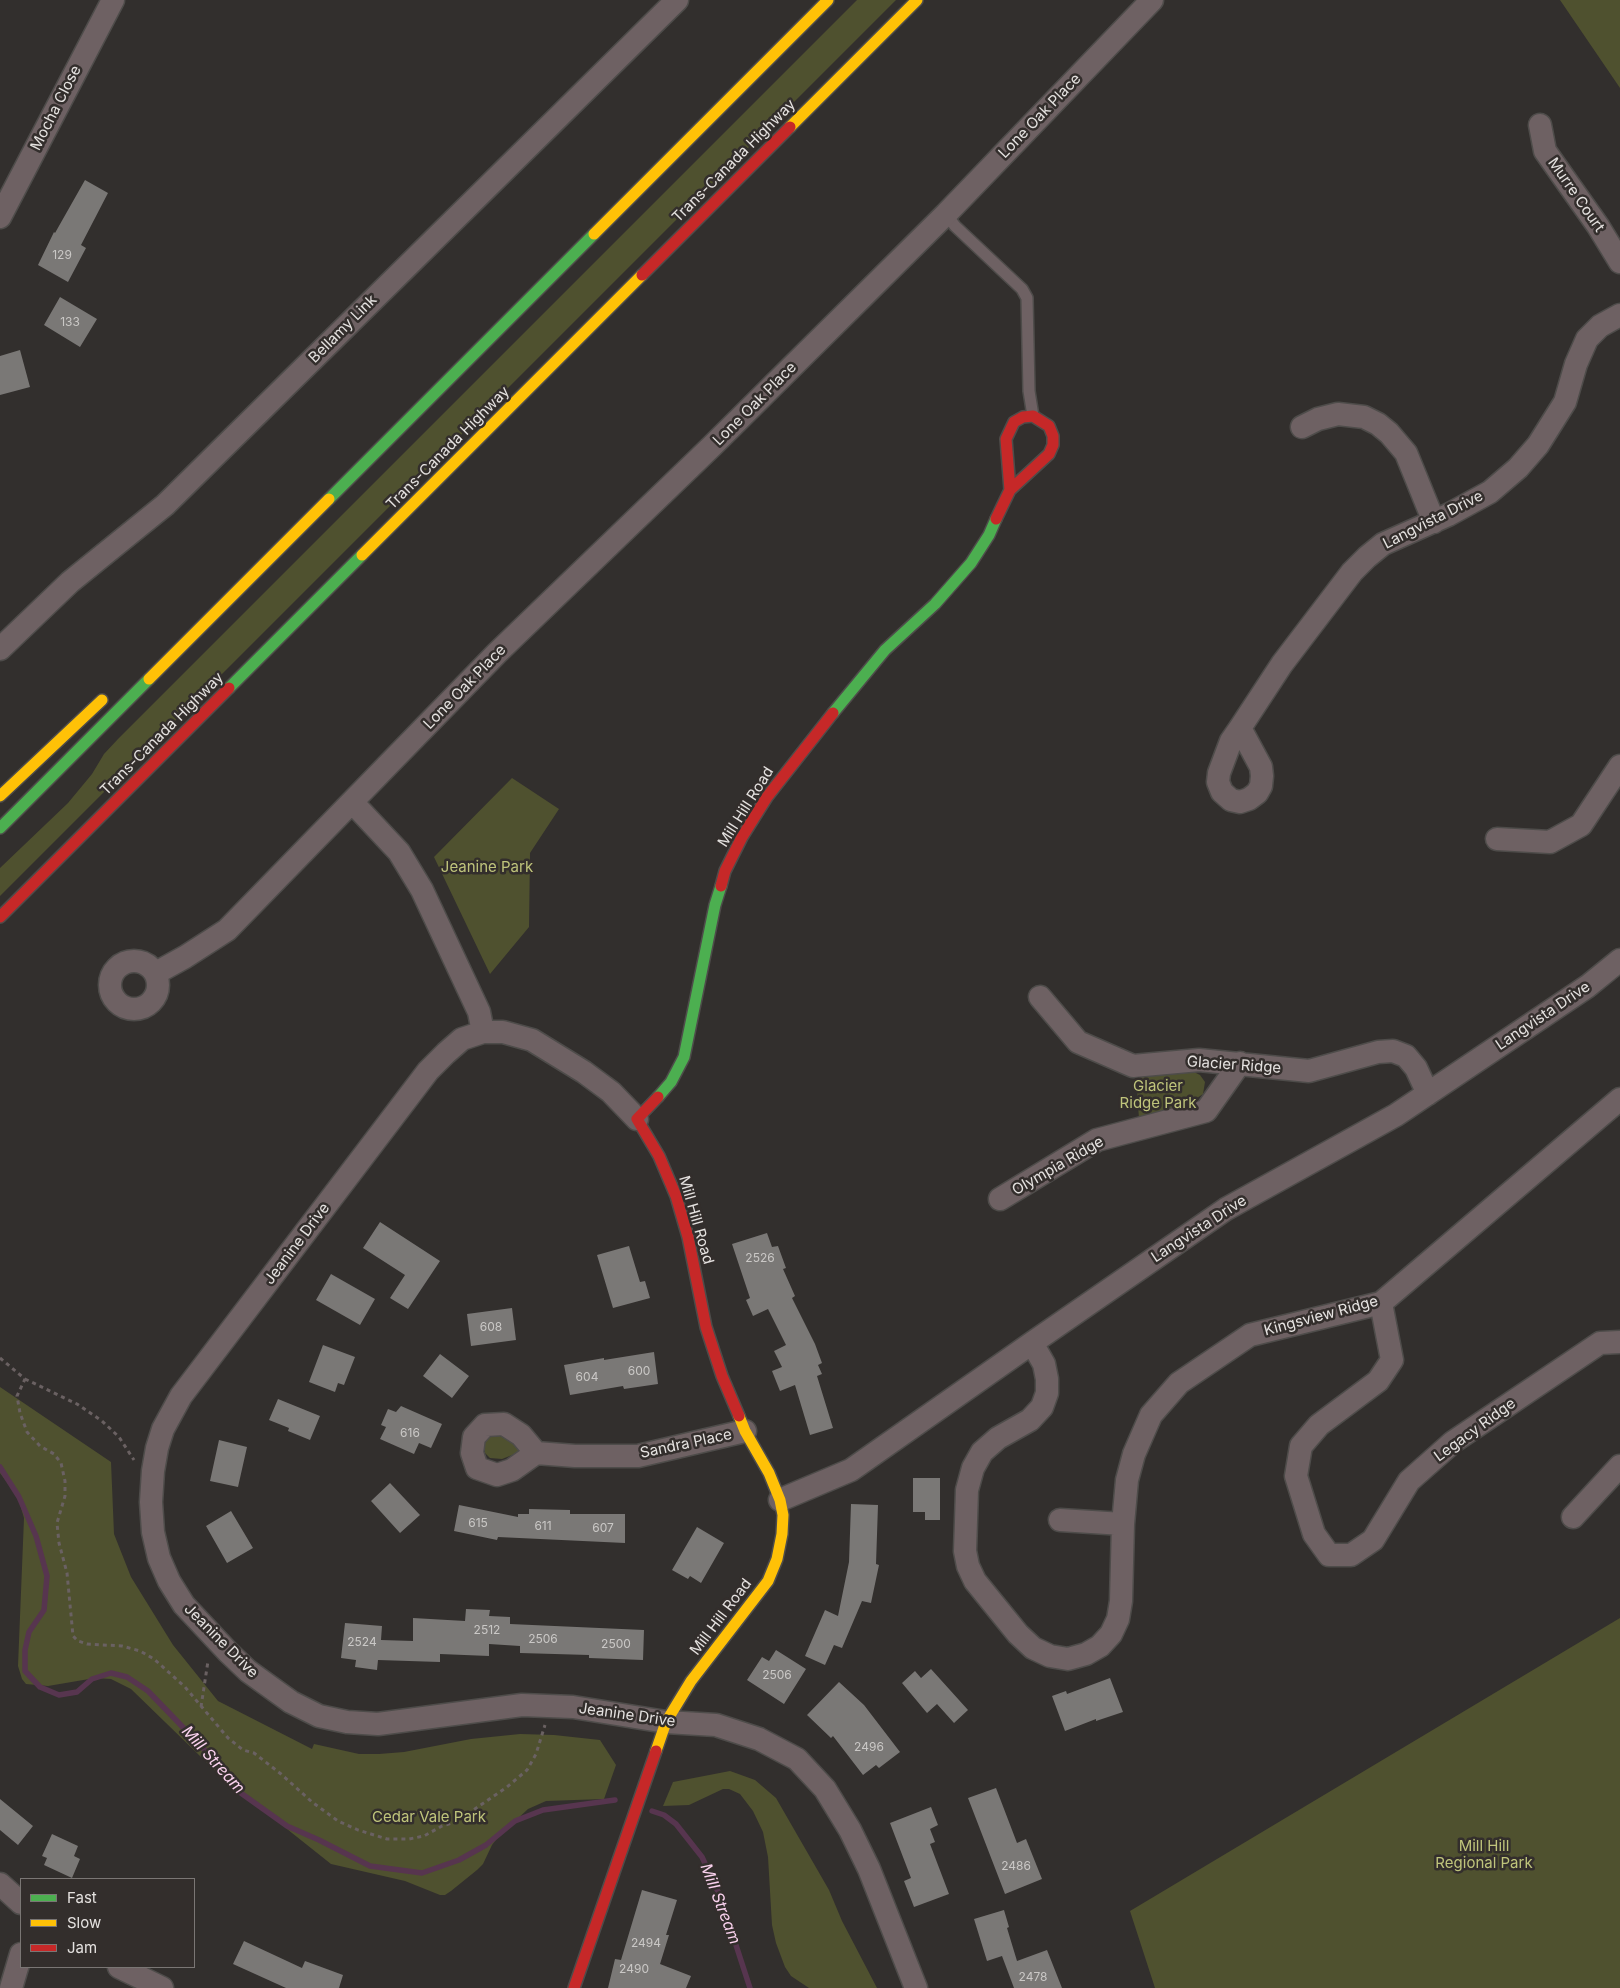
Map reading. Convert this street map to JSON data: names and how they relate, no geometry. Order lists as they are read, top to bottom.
{
  "streets": {
    "main road": ["Trans-Canada Highway", "Mill Hill Road"],
    "street": [
      "Mocha Close",
      "Lone Oak Place",
      "Murre Court",
      "Bellamy Link",
      "Langvista Drive",
      "Glacier Ridge",
      "Olympia Ridge",
      "Jeanine Drive",
      "Kingsview Ridge",
      "Legacy Ridge",
      "Sandra Place"
    ]
  },
  "crossings": [
    ["Langvista Drive", "Mill Hill Road"],
    ["Langvista Drive", "Glacier Ridge"],
    ["Langvista Drive", "Kingsview Ridge"],
    ["Mill Hill Road", "Jeanine Drive"],
    ["Mill Hill Road", "Sandra Place"],
    ["Glacier Ridge", "Olympia Ridge"],
    ["Kingsview Ridge", "Legacy Ridge"]
  ],
  "water": ["Mill Stream"],
  "parks": [
    "Jeanine Park",
    "Glacier Ridge Park",
    "Cedar Vale Park",
    "Mill Hill Regional Park"
  ],
  "house_numbers": [
    "129",
    "133",
    "2526",
    "608",
    "600",
    "604",
    "616",
    "615",
    "611",
    "607",
    "2512",
    "2506",
    "2524",
    "2500",
    "2506",
    "2496",
    "2486",
    "2494",
    "2490",
    "2478"
  ],
  "legend": ["Fast", "Slow", "Jam"]
}
